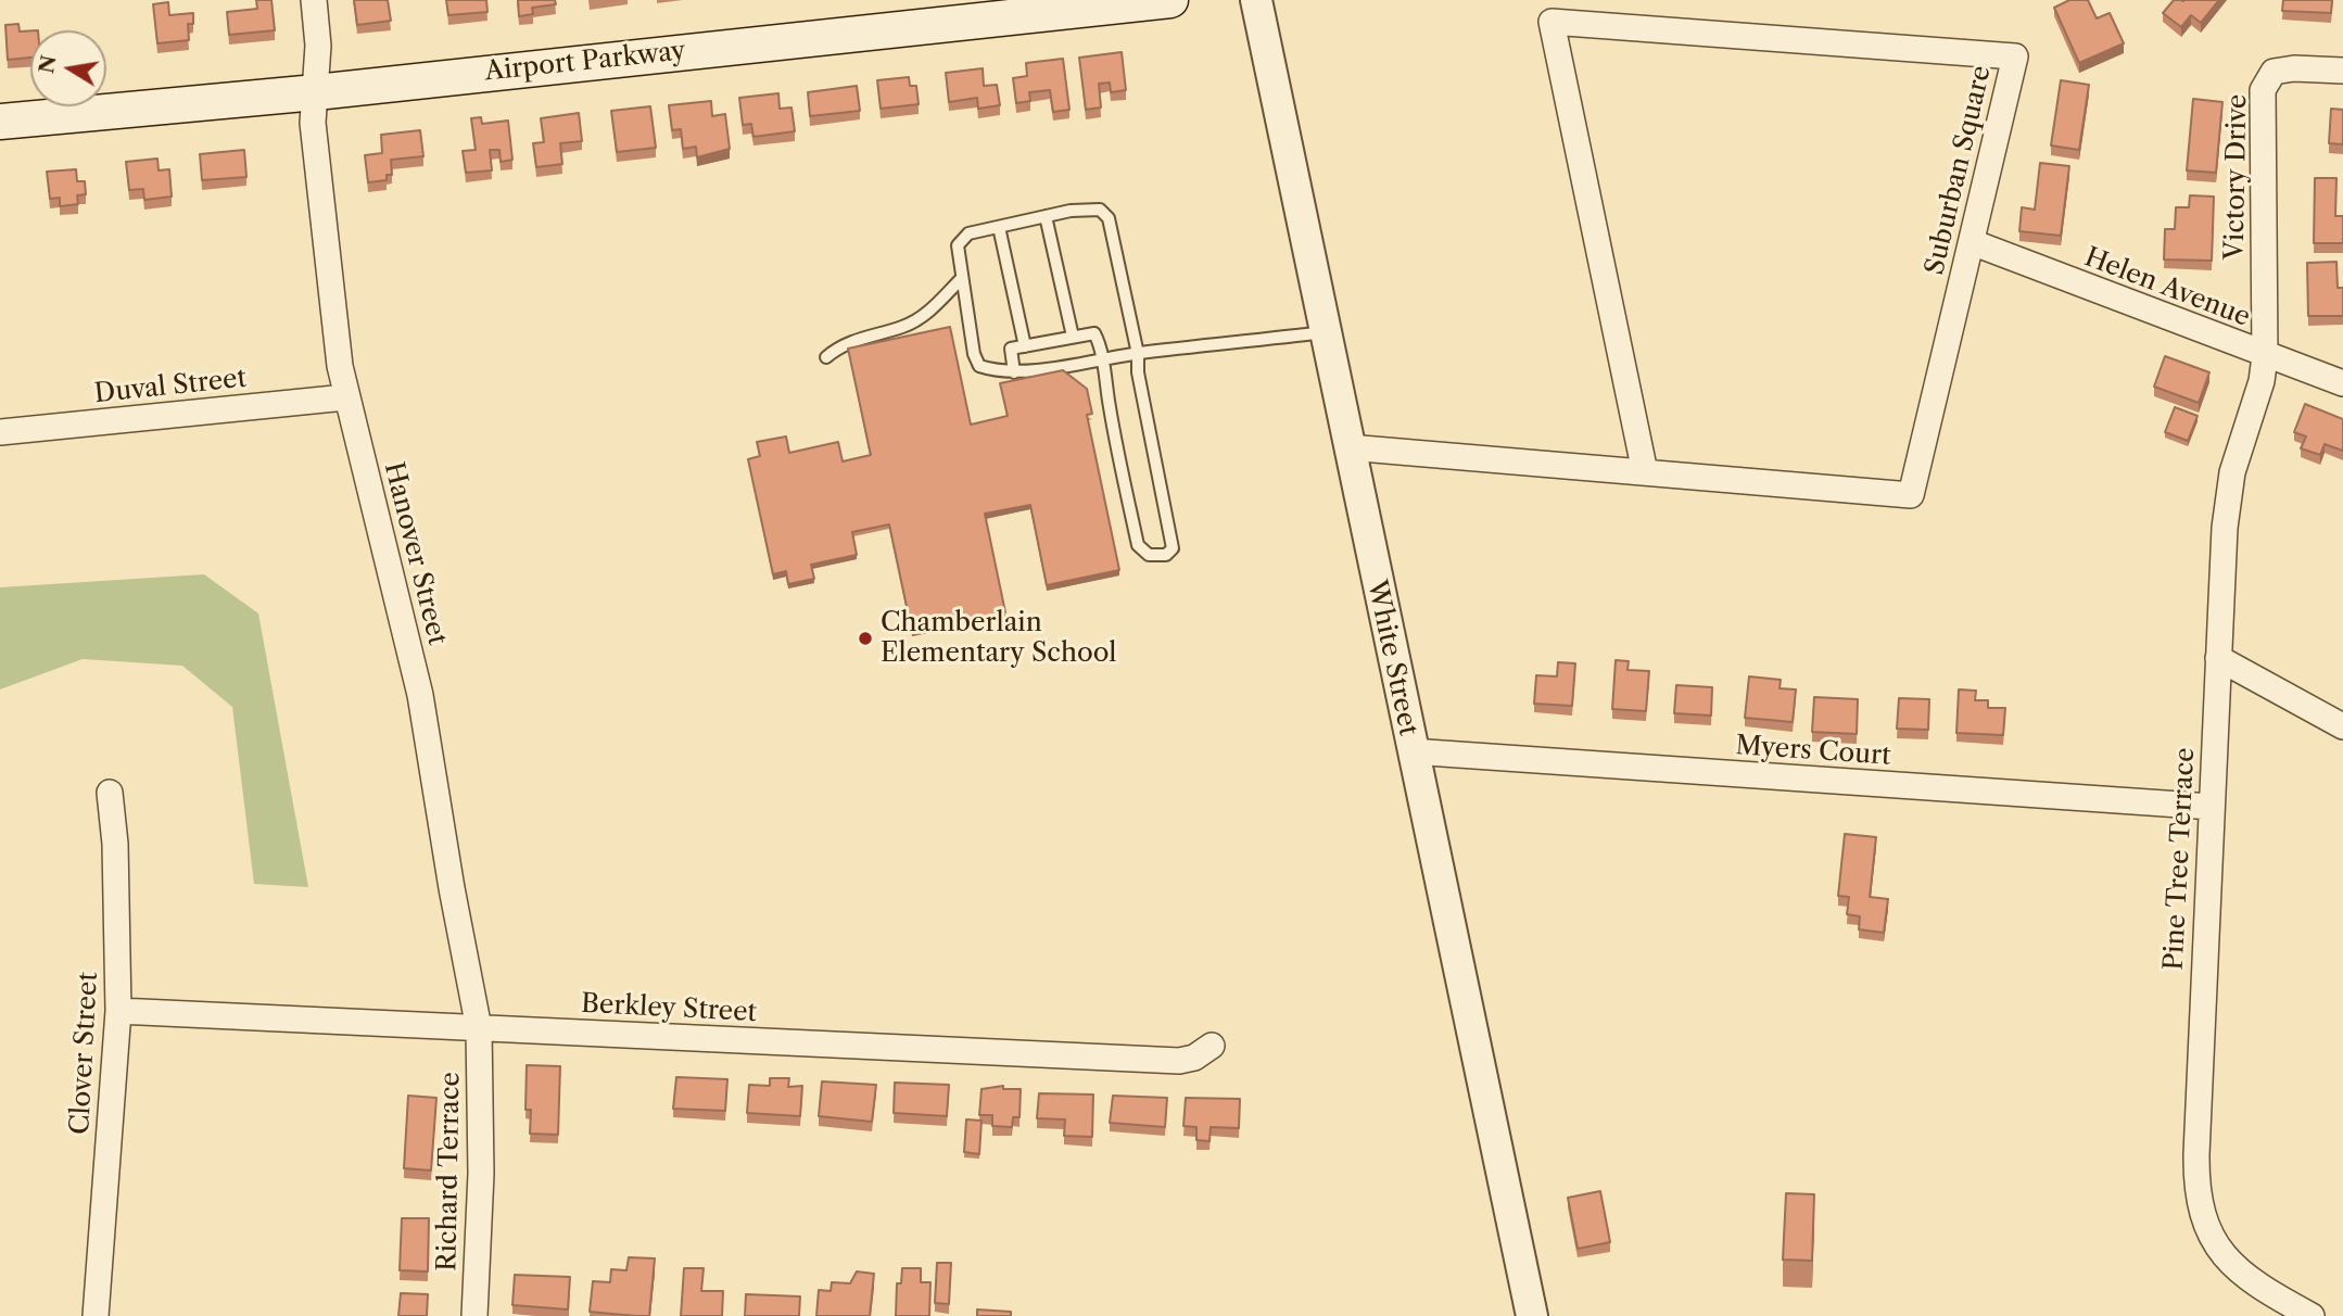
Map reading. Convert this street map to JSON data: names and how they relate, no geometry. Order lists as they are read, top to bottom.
{
  "streets": {
    "main road": ["Airport Parkway"],
    "street": [
      "Suburban Square",
      "Victory Drive",
      "Helen Avenue",
      "Duval Street",
      "Hanover Street",
      "White Street",
      "Myers Court",
      "Pine Tree Terrace",
      "Berkley Street",
      "Clover Street",
      "Richard Terrace"
    ]
  },
  "crossings": [
    ["Airport Parkway", "Hanover Street"],
    ["Suburban Square", "Helen Avenue"],
    ["Suburban Square", "White Street"],
    ["Victory Drive", "Helen Avenue"],
    ["Victory Drive", "Pine Tree Terrace"],
    ["Helen Avenue", "Pine Tree Terrace"],
    ["Duval Street", "Hanover Street"],
    ["Hanover Street", "Berkley Street"],
    ["Hanover Street", "Richard Terrace"],
    ["White Street", "Myers Court"],
    ["Myers Court", "Pine Tree Terrace"],
    ["Berkley Street", "Clover Street"],
    ["Berkley Street", "Richard Terrace"]
  ],
  "places": ["Chamberlain Elementary School"],
  "north": "left"
}
